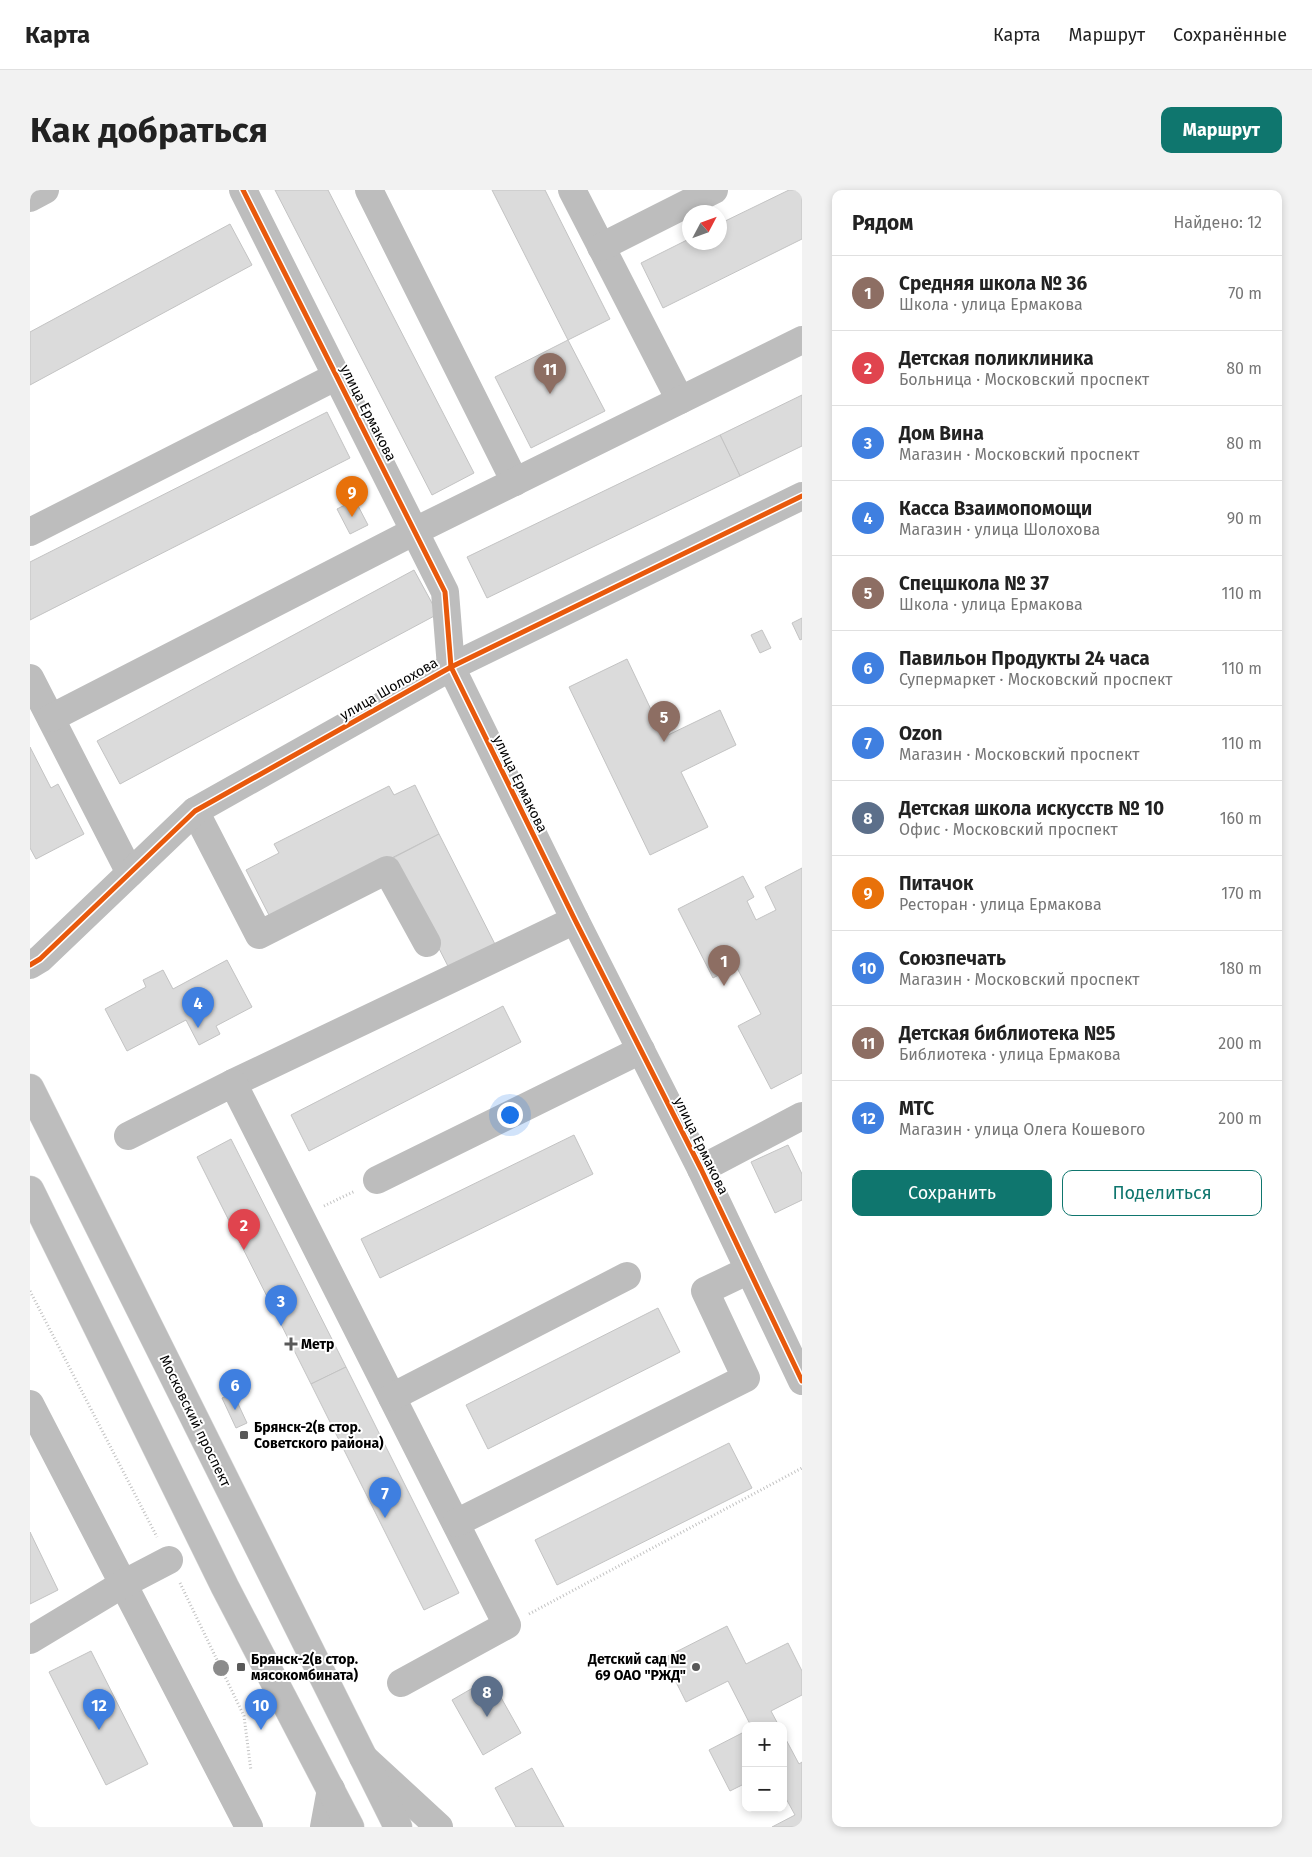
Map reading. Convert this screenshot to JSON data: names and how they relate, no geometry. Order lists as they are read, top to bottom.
{
  "streets": {
    "street": ["улица Ермакова", "улица Шолохова", "Московский проспект"]
  },
  "crossings": [
    ["улица Ермакова", "улица Шолохова"]
  ],
  "places": {
    "health": ["Метр"],
    "transit": ["Брянск-2(в стор. Советского района)", "Брянск-2(в стор. мясокомбината)"],
    "other": ["Детский сад № 69 ОАО \"РЖД\""]
  },
  "north": "top right",
  "page": {
    "header": "Карта",
    "nav": ["Карта", "Маршрут", "Сохранённые"],
    "buttons": [
      "Маршрут",
      ["Сохранить", "Поделиться"]
    ],
    "title": "Как добраться",
    "heading": ["Рядом", "Найдено: 12"],
    "list": [
      {
        "mark": "1",
        "name": "Средняя школа № 36",
        "note": "Школа · улица Ермакова",
        "value": "70 m"
      },
      {
        "mark": "2",
        "name": "Детская поликлиника",
        "note": "Больница · Московский проспект",
        "value": "80 m"
      },
      {
        "mark": "3",
        "name": "Дом Вина",
        "note": "Магазин · Московский проспект",
        "value": "80 m"
      },
      {
        "mark": "4",
        "name": "Касса Взаимопомощи",
        "note": "Магазин · улица Шолохова",
        "value": "90 m"
      },
      {
        "mark": "5",
        "name": "Спецшкола № 37",
        "note": "Школа · улица Ермакова",
        "value": "110 m"
      },
      {
        "mark": "6",
        "name": "Павильон Продукты 24 часа",
        "note": "Супермаркет · Московский проспект",
        "value": "110 m"
      },
      {
        "mark": "7",
        "name": "Ozon",
        "note": "Магазин · Московский проспект",
        "value": "110 m"
      },
      {
        "mark": "8",
        "name": "Детская школа искусств № 10",
        "note": "Офис · Московский проспект",
        "value": "160 m"
      },
      {
        "mark": "9",
        "name": "Питачок",
        "note": "Ресторан · улица Ермакова",
        "value": "170 m"
      },
      {
        "mark": "10",
        "name": "Союзпечать",
        "note": "Магазин · Московский проспект",
        "value": "180 m"
      },
      {
        "mark": "11",
        "name": "Детская библиотека №5",
        "note": "Библиотека · улица Ермакова",
        "value": "200 m"
      },
      {
        "mark": "12",
        "name": "МТС",
        "note": "Магазин · улица Олега Кошевого",
        "value": "200 m"
      }
    ],
    "pins": [
      "11",
      "9",
      "5",
      "1",
      "4",
      "2",
      "3",
      "6",
      "7",
      "8",
      "10",
      "12"
    ],
    "map_buttons": ["+", "−"]
  }
}
